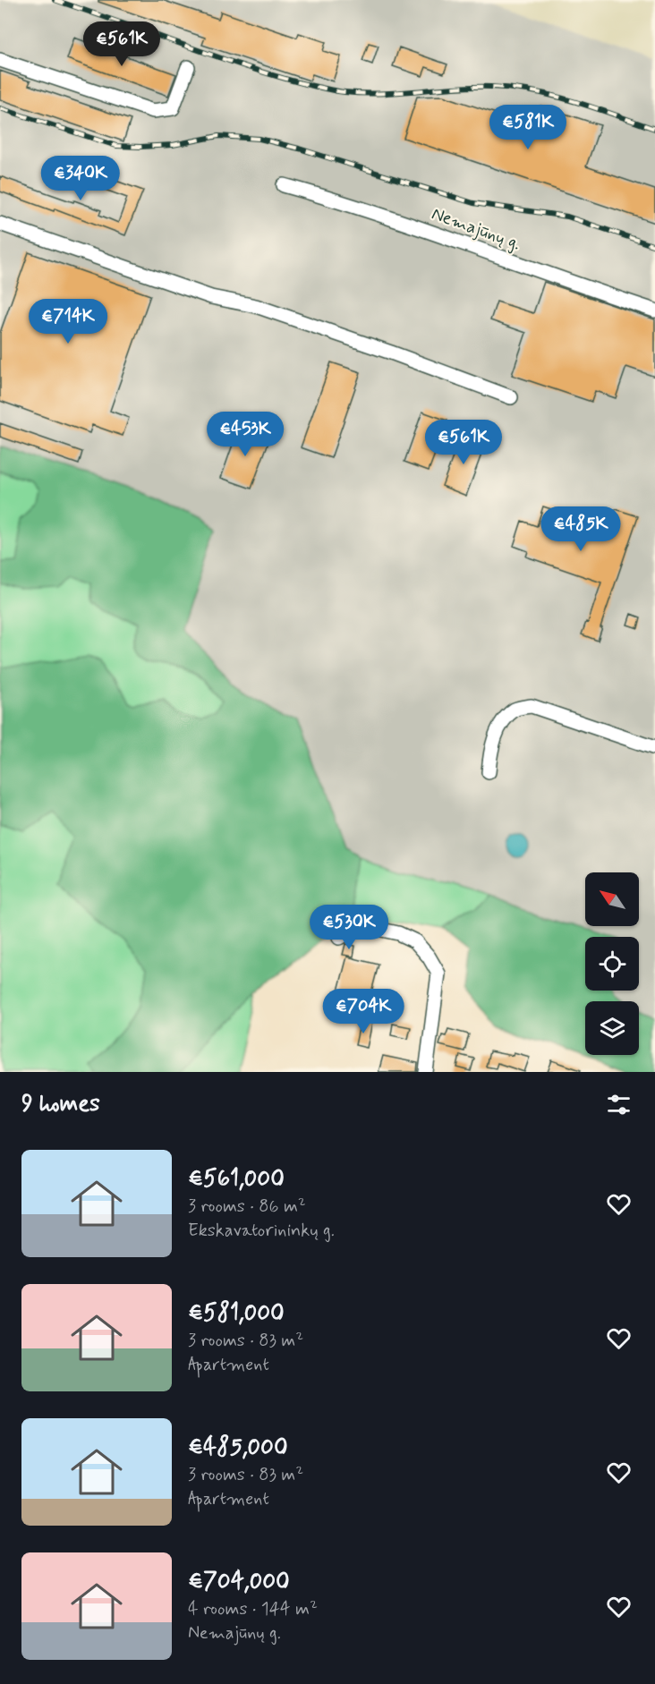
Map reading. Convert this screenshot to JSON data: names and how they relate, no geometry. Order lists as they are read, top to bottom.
{
  "streets": {
    "street": ["Nemajūnų g."]
  },
  "north": "top left",
  "page": {
    "price": [
      "€561K",
      "€581K",
      "€340K",
      "€714K",
      "€453K",
      "€561K",
      "€485K",
      "€530K",
      "€704K"
    ],
    "heading": "9 homes",
    "list": [
      {
        "name": "€561,000",
        "note": "3 rooms · 86 m² · Ekskavatorininkų g."
      },
      {
        "name": "€581,000",
        "note": "3 rooms · 83 m² · Apartment"
      },
      {
        "name": "€485,000",
        "note": "3 rooms · 83 m² · Apartment"
      },
      {
        "name": "€704,000",
        "note": "4 rooms · 144 m² · Nemajūnų g."
      }
    ]
  }
}
